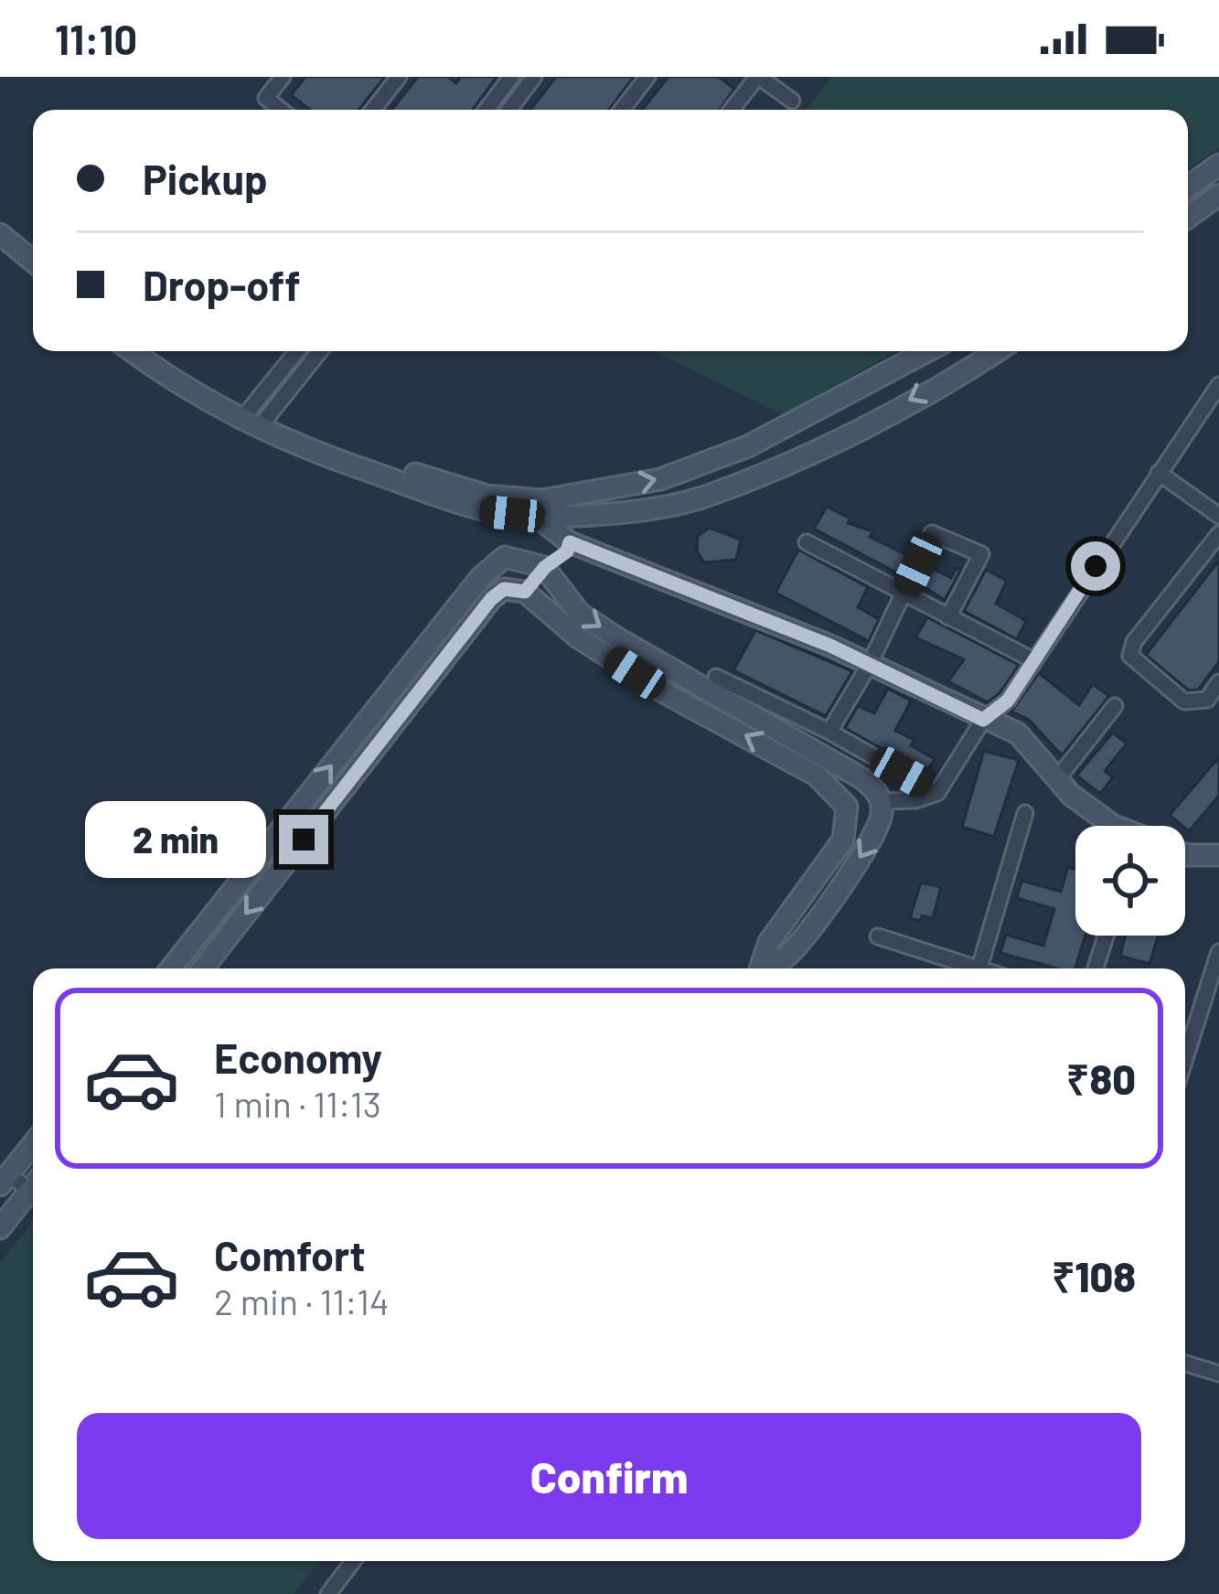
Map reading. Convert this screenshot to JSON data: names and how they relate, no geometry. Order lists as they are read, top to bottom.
{
  "page": {
    "status": "11:10",
    "banner": ["Pickup", "Drop-off"],
    "bubble": "2 min",
    "list": [
      {
        "name": "Economy",
        "note": "1 min · 11:13",
        "value": "₹80"
      },
      {
        "name": "Comfort",
        "note": "2 min · 11:14",
        "value": "₹108"
      }
    ],
    "buttons": "Confirm"
  }
}
